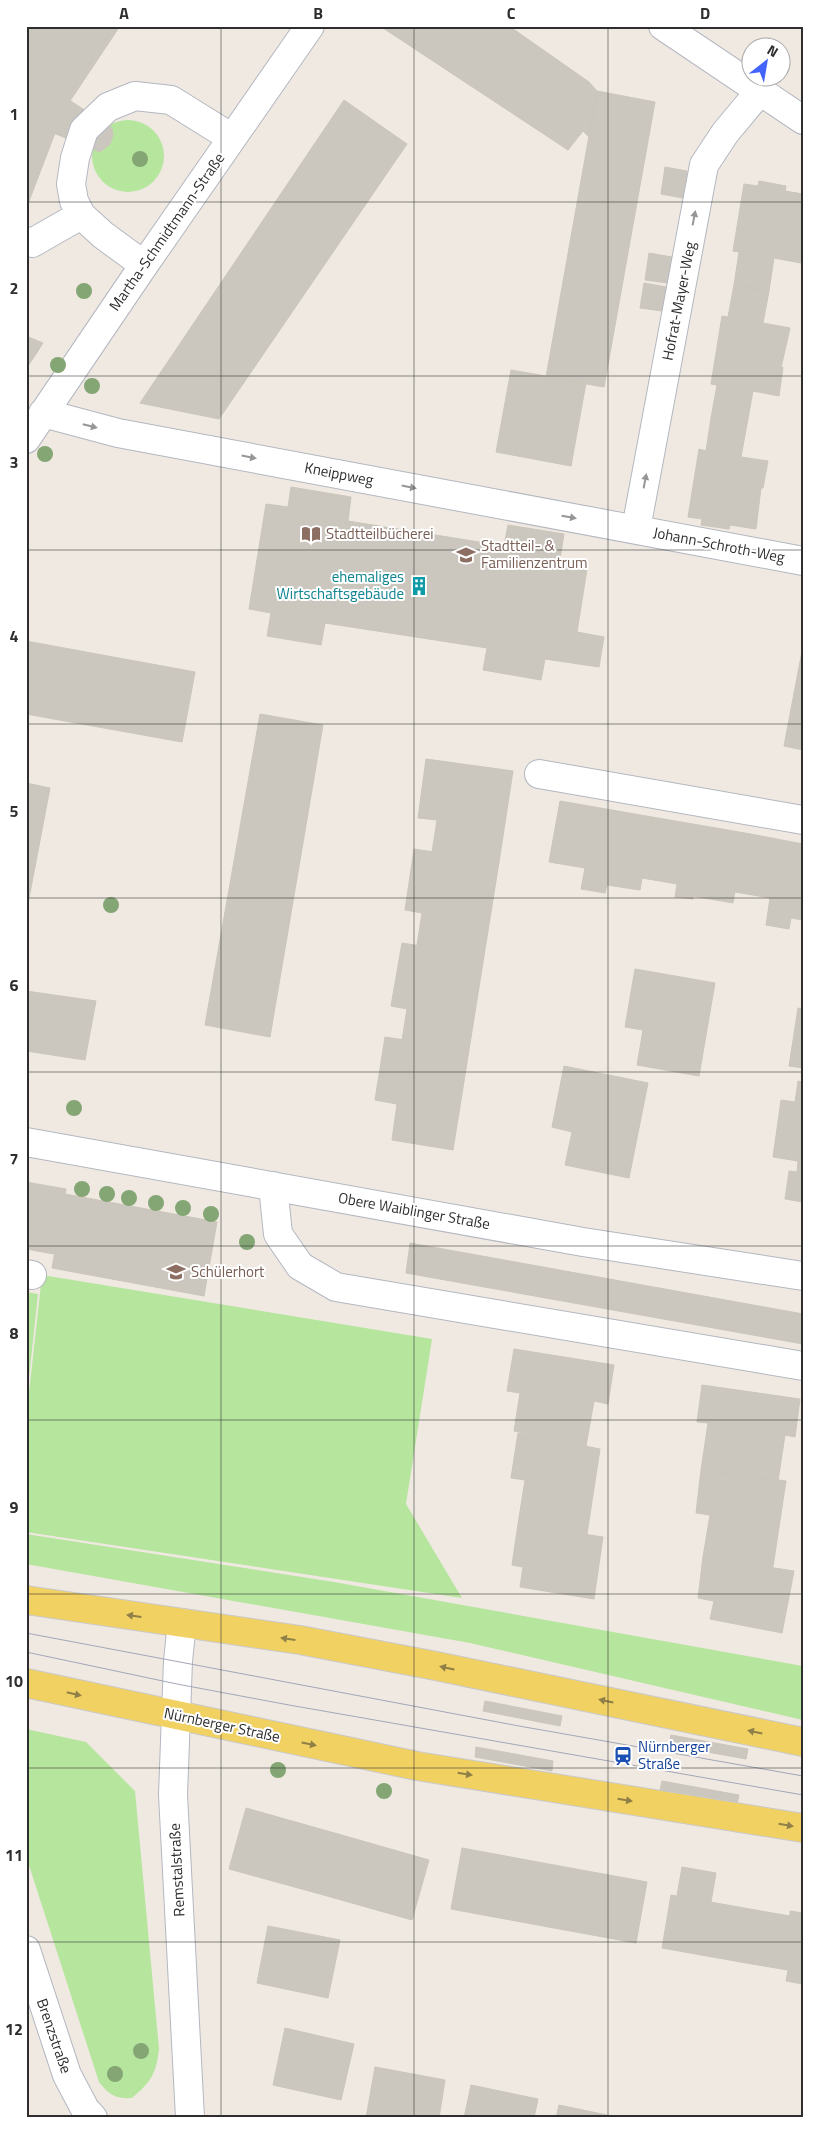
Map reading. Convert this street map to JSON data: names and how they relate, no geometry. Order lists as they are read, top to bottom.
{
  "streets": {
    "main road": ["Nürnberger Straße"],
    "street": [
      "Martha-Schmidtmann-Straße",
      "Hofrat-Mayer-Weg",
      "Kneippweg",
      "Johann-Schroth-Weg",
      "Obere Waiblinger Straße",
      "Remstalstraße",
      "Brenzstraße"
    ]
  },
  "crossings": [
    ["Martha-Schmidtmann-Straße", "Kneippweg"],
    ["Hofrat-Mayer-Weg", "Kneippweg"],
    ["Hofrat-Mayer-Weg", "Johann-Schroth-Weg"],
    ["Kneippweg", "Johann-Schroth-Weg"],
    ["Nürnberger Straße", "Remstalstraße"]
  ],
  "one_way": ["Hofrat-Mayer-Weg", "Kneippweg"],
  "places": {
    "library": ["Stadtteilbücherei"],
    "school or university": ["Stadtteil- & Familienzentrum", "Schülerhort"],
    "building": ["ehemaliges Wirtschaftsgebäude"],
    "station": ["Nürnberger Straße"]
  },
  "north": "top right",
  "grid": {
    "columns": [
      "A",
      "B",
      "C",
      "D"
    ],
    "rows": [
      "1",
      "2",
      "3",
      "4",
      "5",
      "6",
      "7",
      "8",
      "9",
      "10",
      "11",
      "12"
    ]
  }
}
